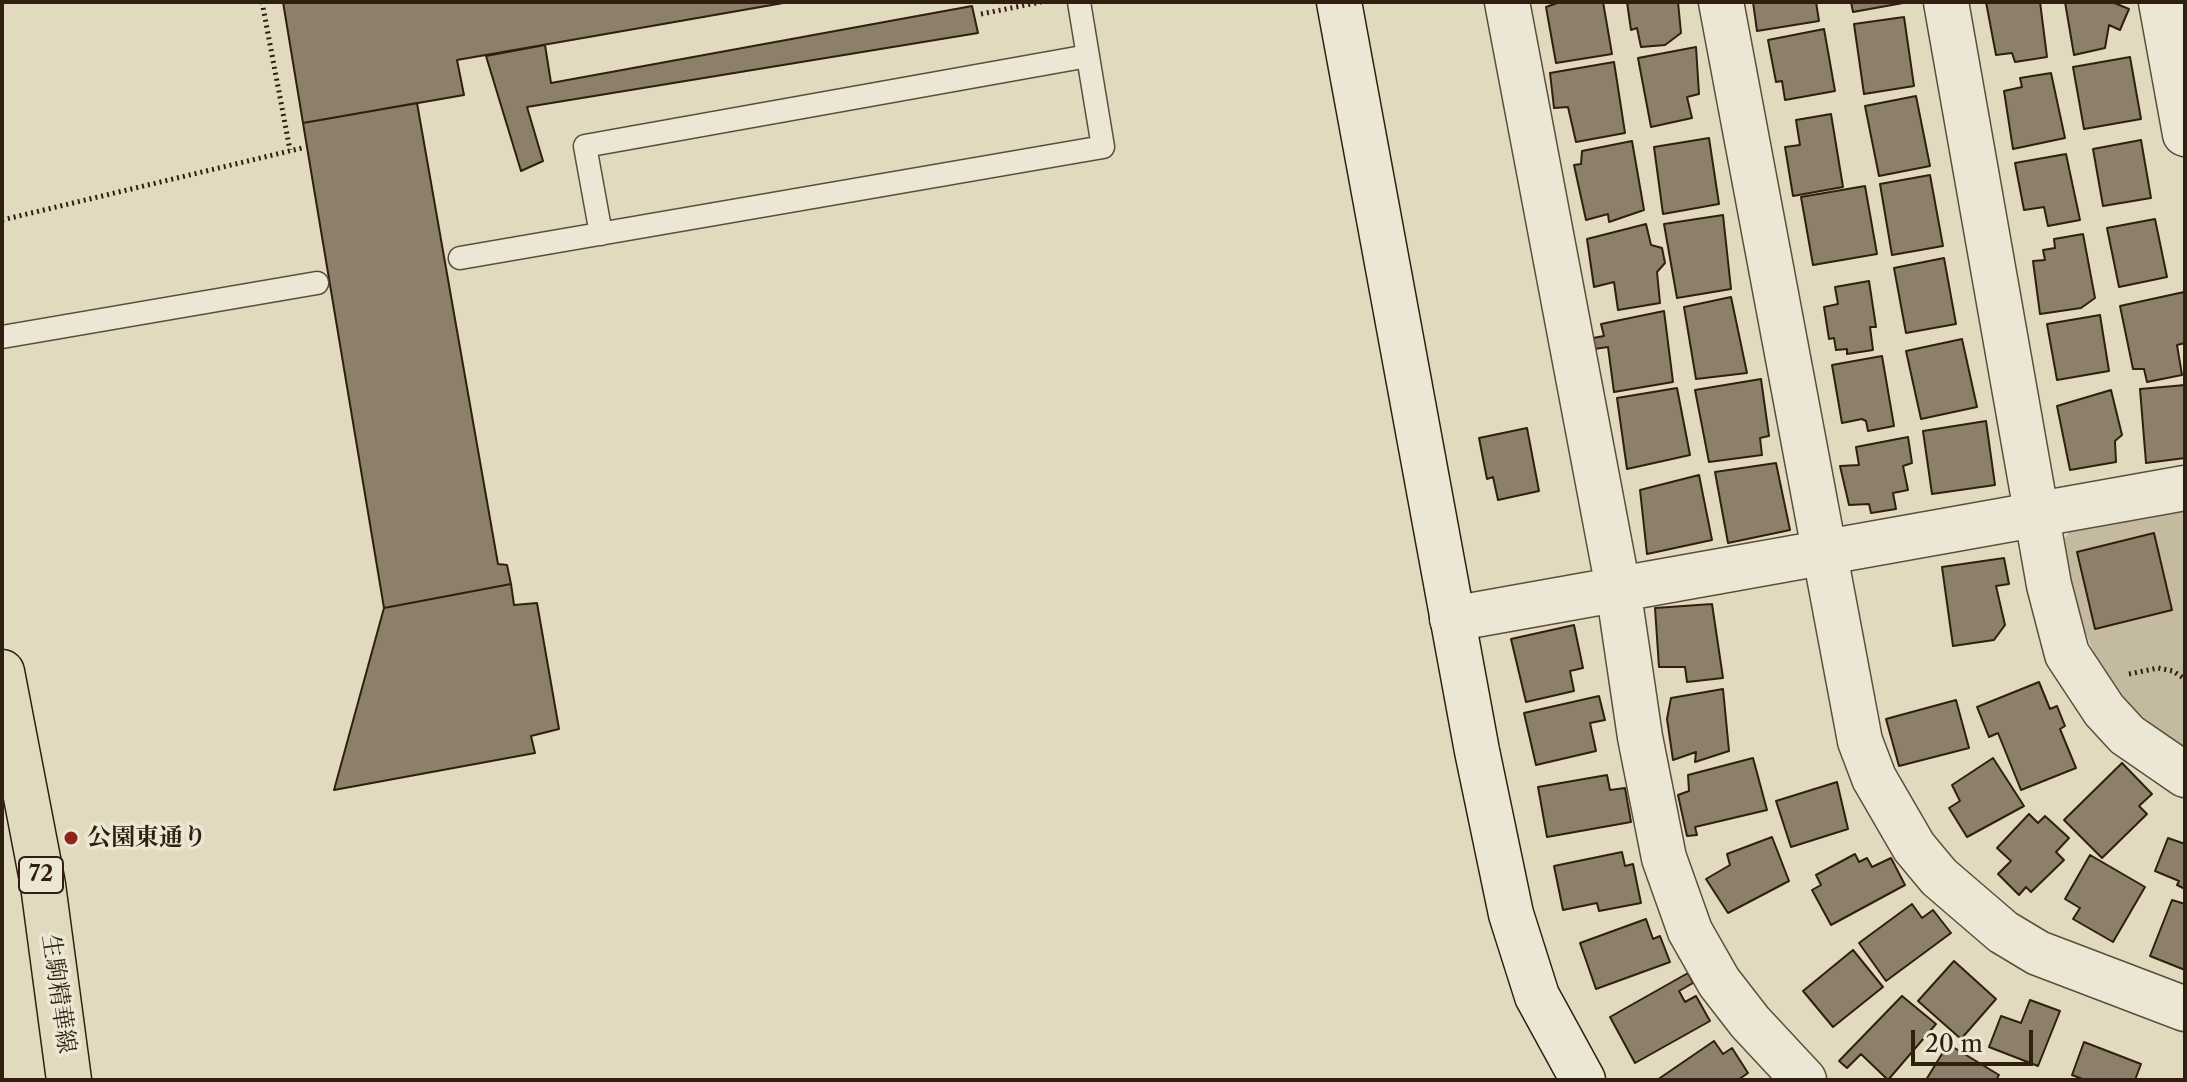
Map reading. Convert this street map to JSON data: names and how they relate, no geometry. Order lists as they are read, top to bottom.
{
  "streets": {
    "main road": ["72", "生駒精華線"]
  },
  "places": ["公園東通り"],
  "scale_bar": "20 m"
}
